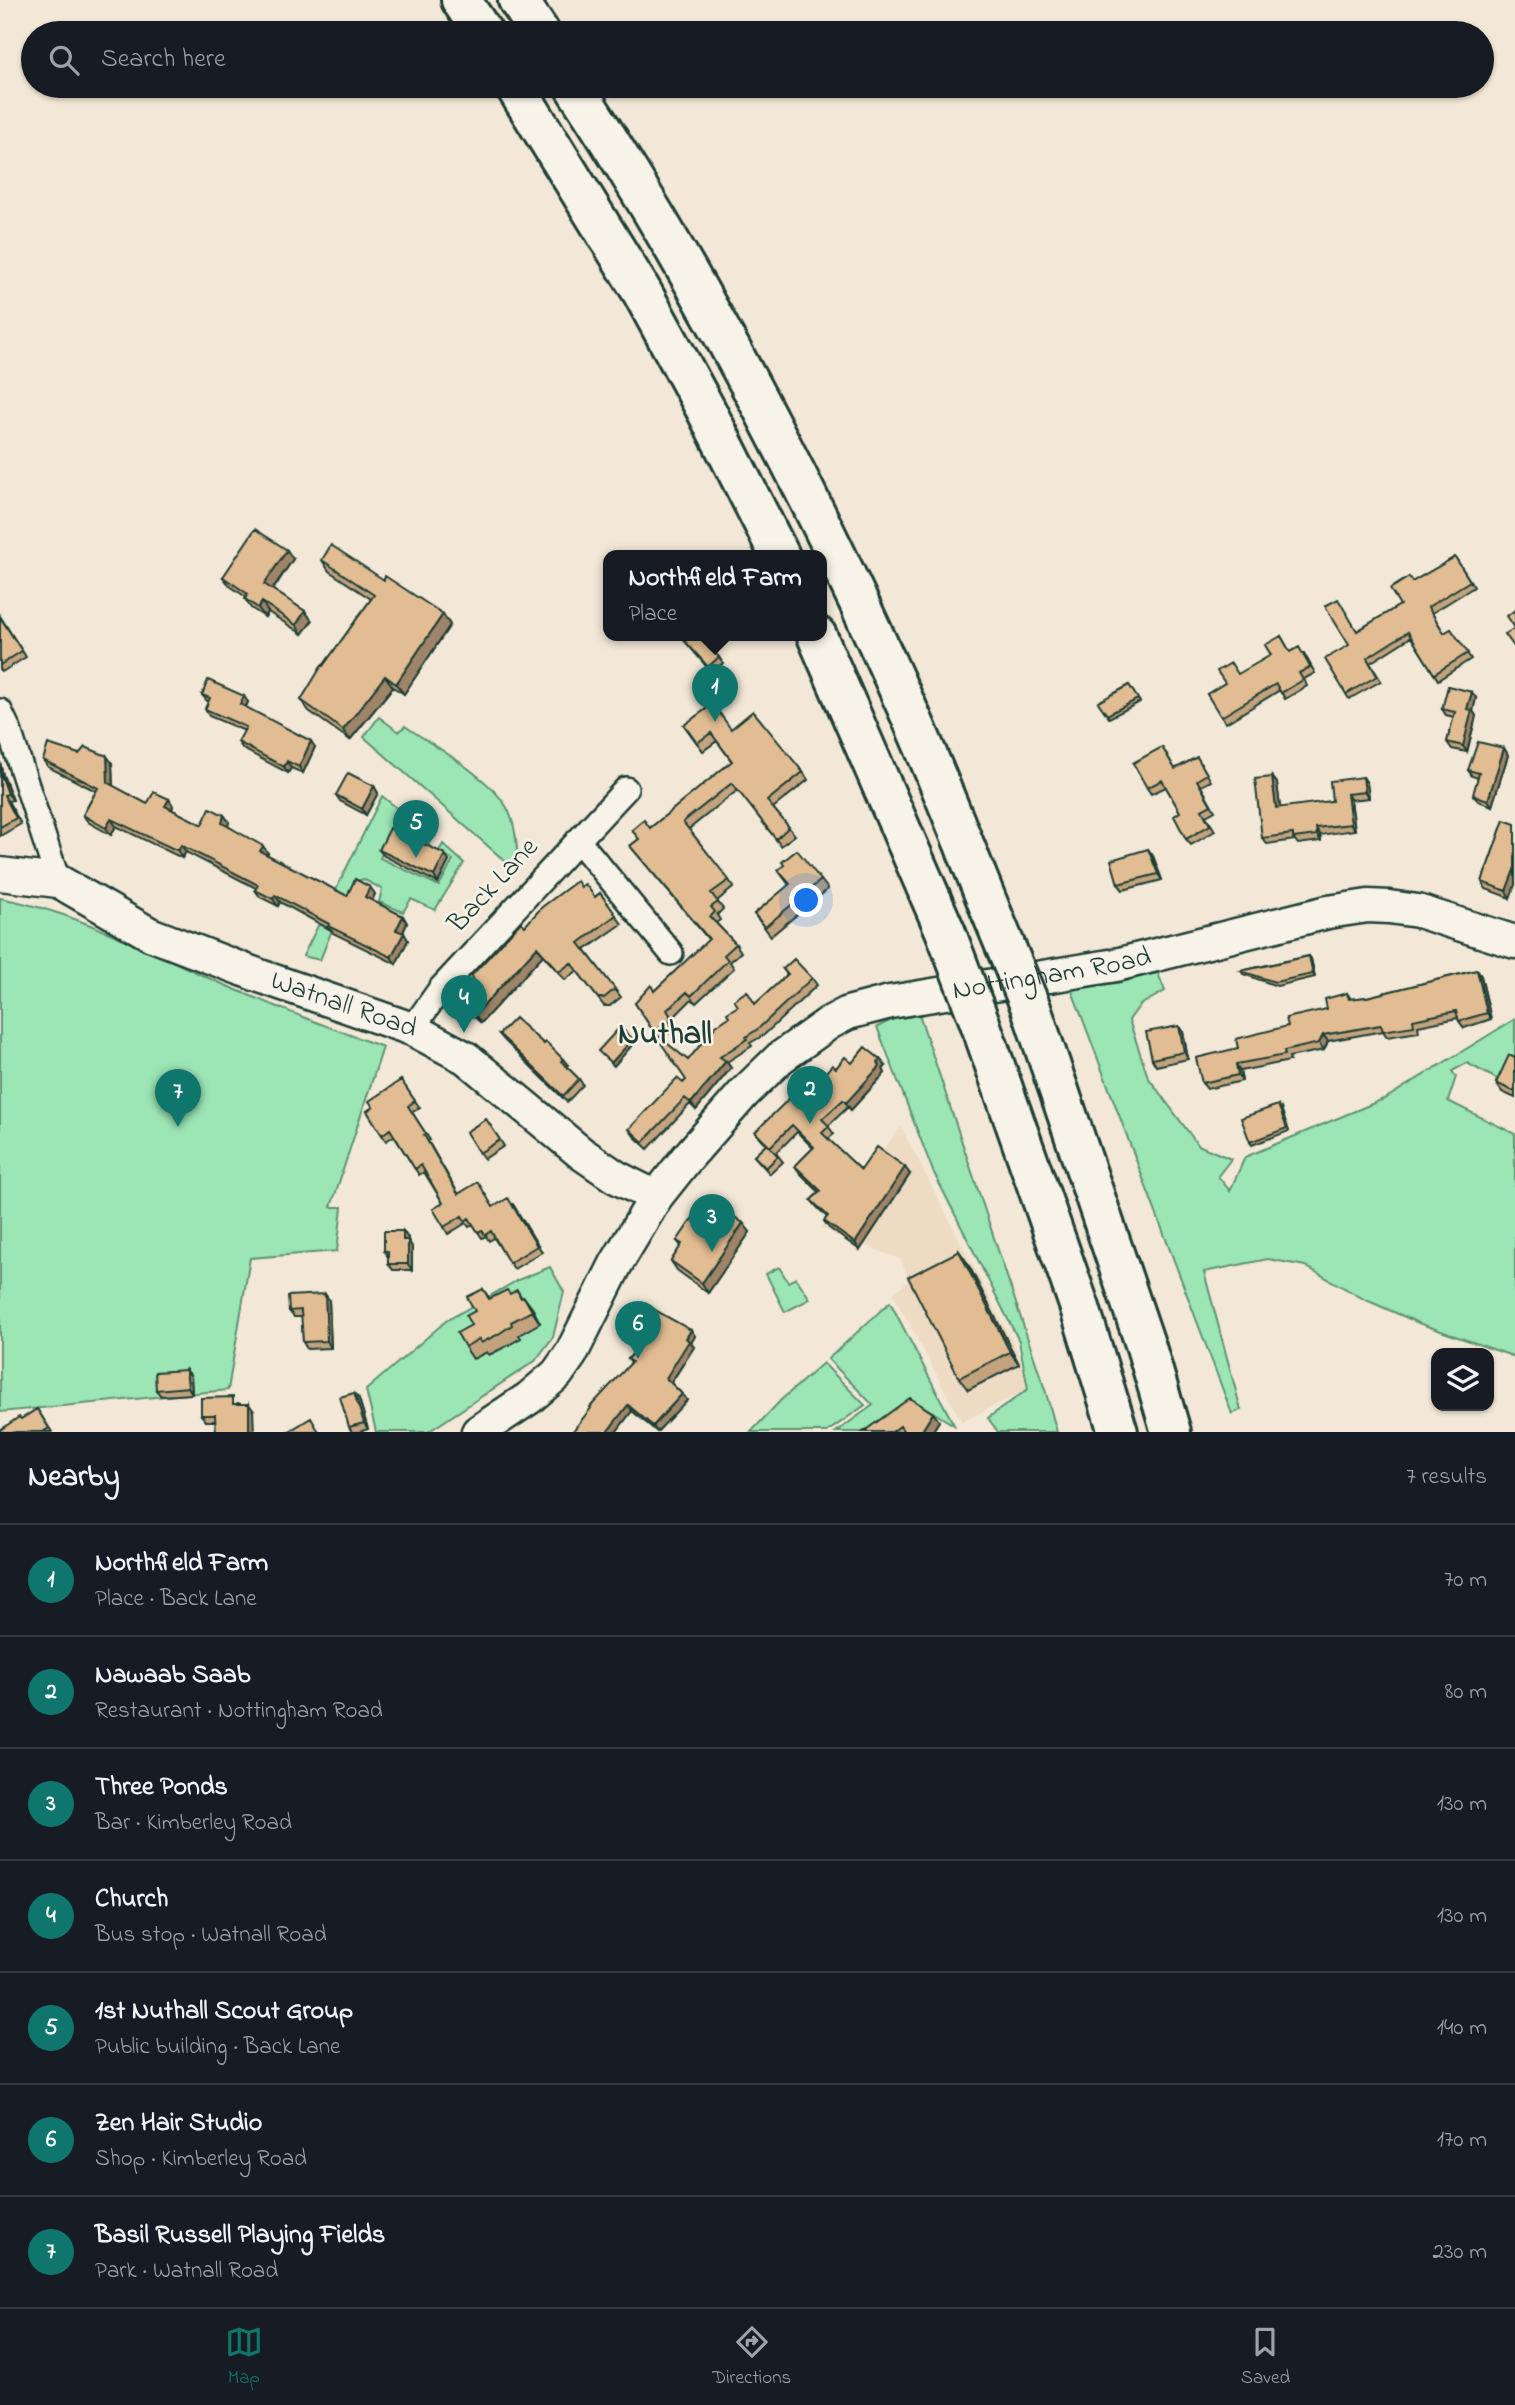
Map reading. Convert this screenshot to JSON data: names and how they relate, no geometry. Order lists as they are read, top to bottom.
{
  "streets": {
    "main road": ["Nottingham Road", "Watnall Road"],
    "street": ["Back Lane"]
  },
  "crossings": [
    ["Back Lane", "Watnall Road"],
    ["Nottingham Road", "Watnall Road"]
  ],
  "districts": ["Nuthall"],
  "page": {
    "search": "Search here",
    "popup": ["Northfield Farm", "Place"],
    "pins": [
      "1",
      "5",
      "4",
      "2",
      "7",
      "3",
      "6"
    ],
    "heading": ["Nearby", "7 results"],
    "list": [
      {
        "mark": "1",
        "name": "Northfield Farm",
        "note": "Place · Back Lane",
        "value": "70 m"
      },
      {
        "mark": "2",
        "name": "Nawaab Saab",
        "note": "Restaurant · Nottingham Road",
        "value": "80 m"
      },
      {
        "mark": "3",
        "name": "Three Ponds",
        "note": "Bar · Kimberley Road",
        "value": "130 m"
      },
      {
        "mark": "4",
        "name": "Church",
        "note": "Bus stop · Watnall Road",
        "value": "130 m"
      },
      {
        "mark": "5",
        "name": "1st Nuthall Scout Group",
        "note": "Public building · Back Lane",
        "value": "140 m"
      },
      {
        "mark": "6",
        "name": "Zen Hair Studio",
        "note": "Shop · Kimberley Road",
        "value": "170 m"
      },
      {
        "mark": "7",
        "name": "Basil Russell Playing Fields",
        "note": "Park · Watnall Road",
        "value": "230 m"
      }
    ],
    "nav": ["Map", "Directions", "Saved"]
  }
}
